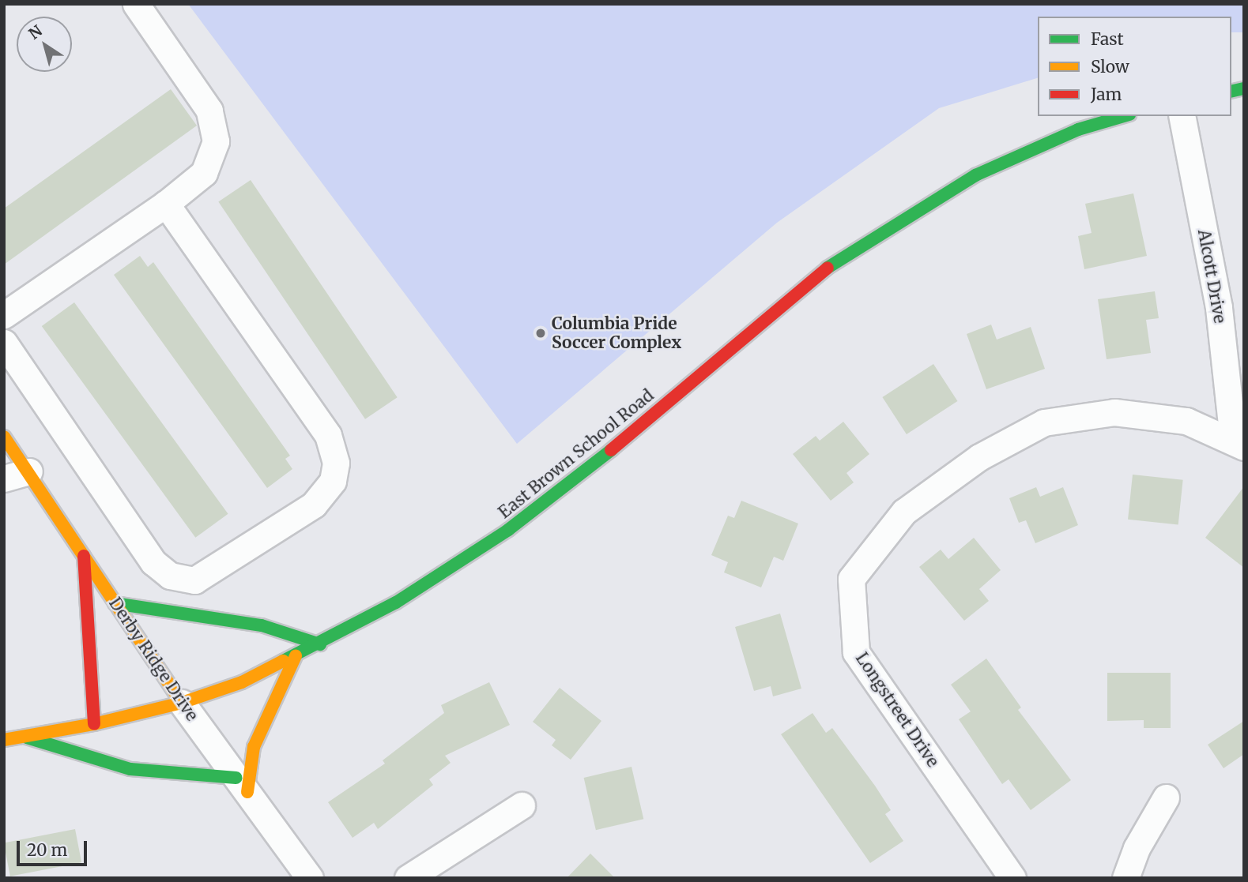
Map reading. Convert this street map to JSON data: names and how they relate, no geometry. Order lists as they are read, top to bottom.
{
  "streets": {
    "main road": ["East Brown School Road", "Derby Ridge Drive"],
    "street": ["Alcott Drive", "Longstreet Drive"]
  },
  "crossings": [
    ["Alcott Drive", "Longstreet Drive"],
    ["East Brown School Road", "Derby Ridge Drive"]
  ],
  "places": ["Columbia Pride Soccer Complex"],
  "legend": ["Fast", "Slow", "Jam"],
  "scale_bar": "20 m",
  "north": "top left"
}
